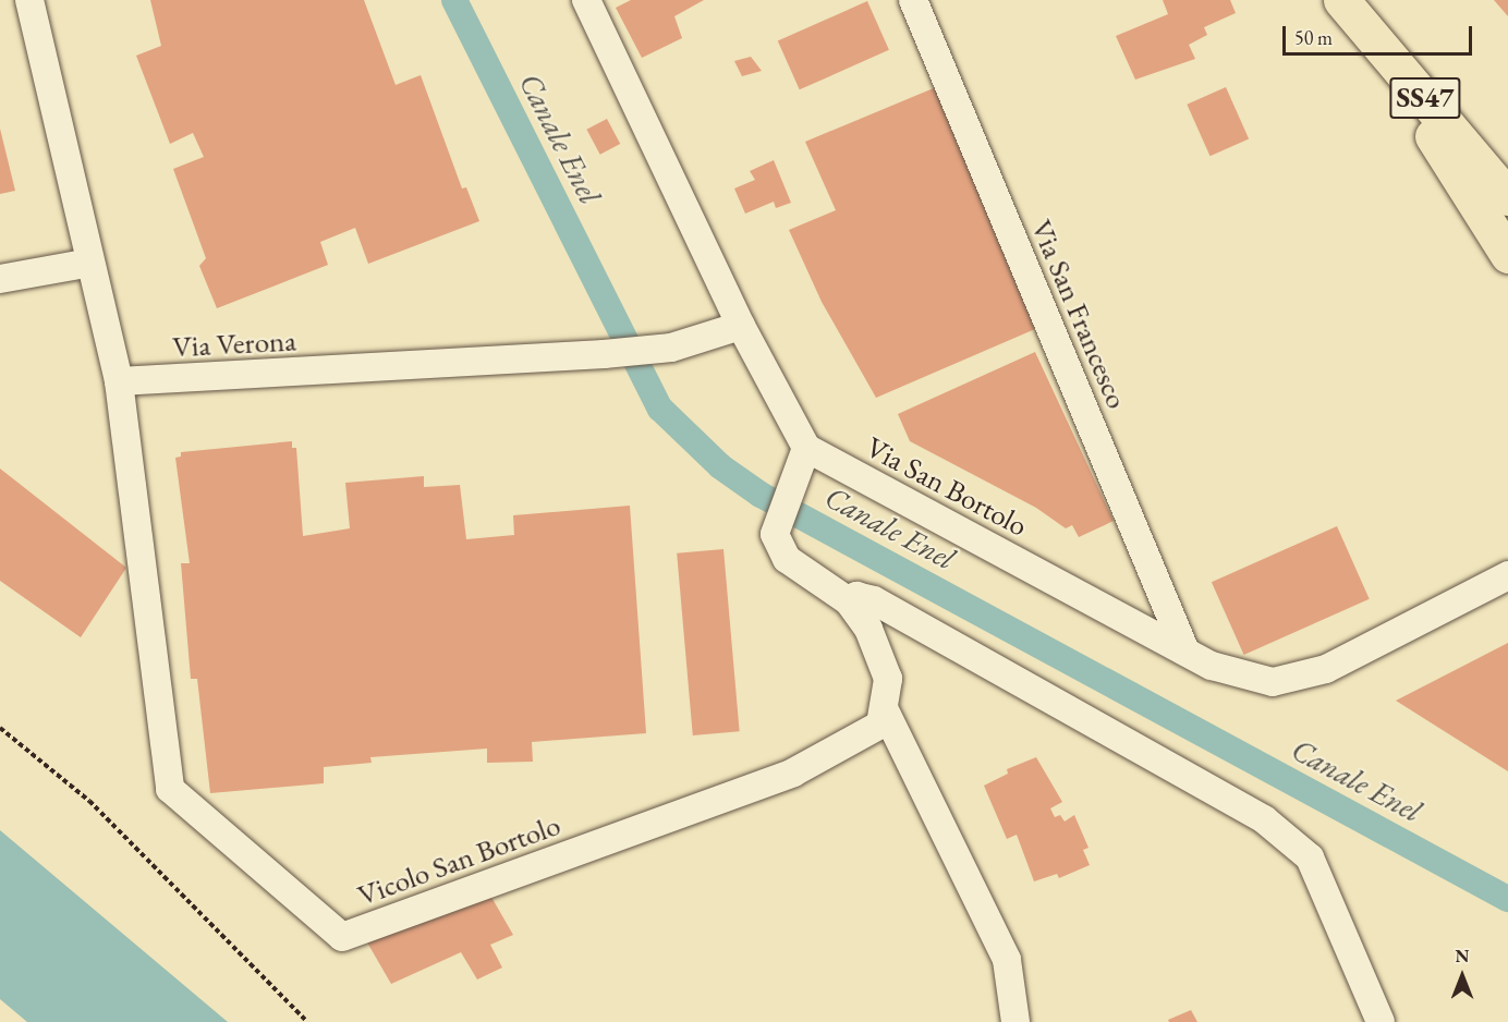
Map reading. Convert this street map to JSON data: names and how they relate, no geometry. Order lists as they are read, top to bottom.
{
  "streets": {
    "highway": ["SS47"],
    "street": [
      "Via San Francesco",
      "Via Verona",
      "Via San Bortolo",
      "Vicolo San Bortolo"
    ]
  },
  "crossings": [
    ["Via San Francesco", "Via San Bortolo"],
    ["Via Verona", "Vicolo San Bortolo"],
    ["Via San Bortolo", "Vicolo San Bortolo"]
  ],
  "water": ["Canale Enel"],
  "scale_bar": "50 m",
  "north": "top"
}
